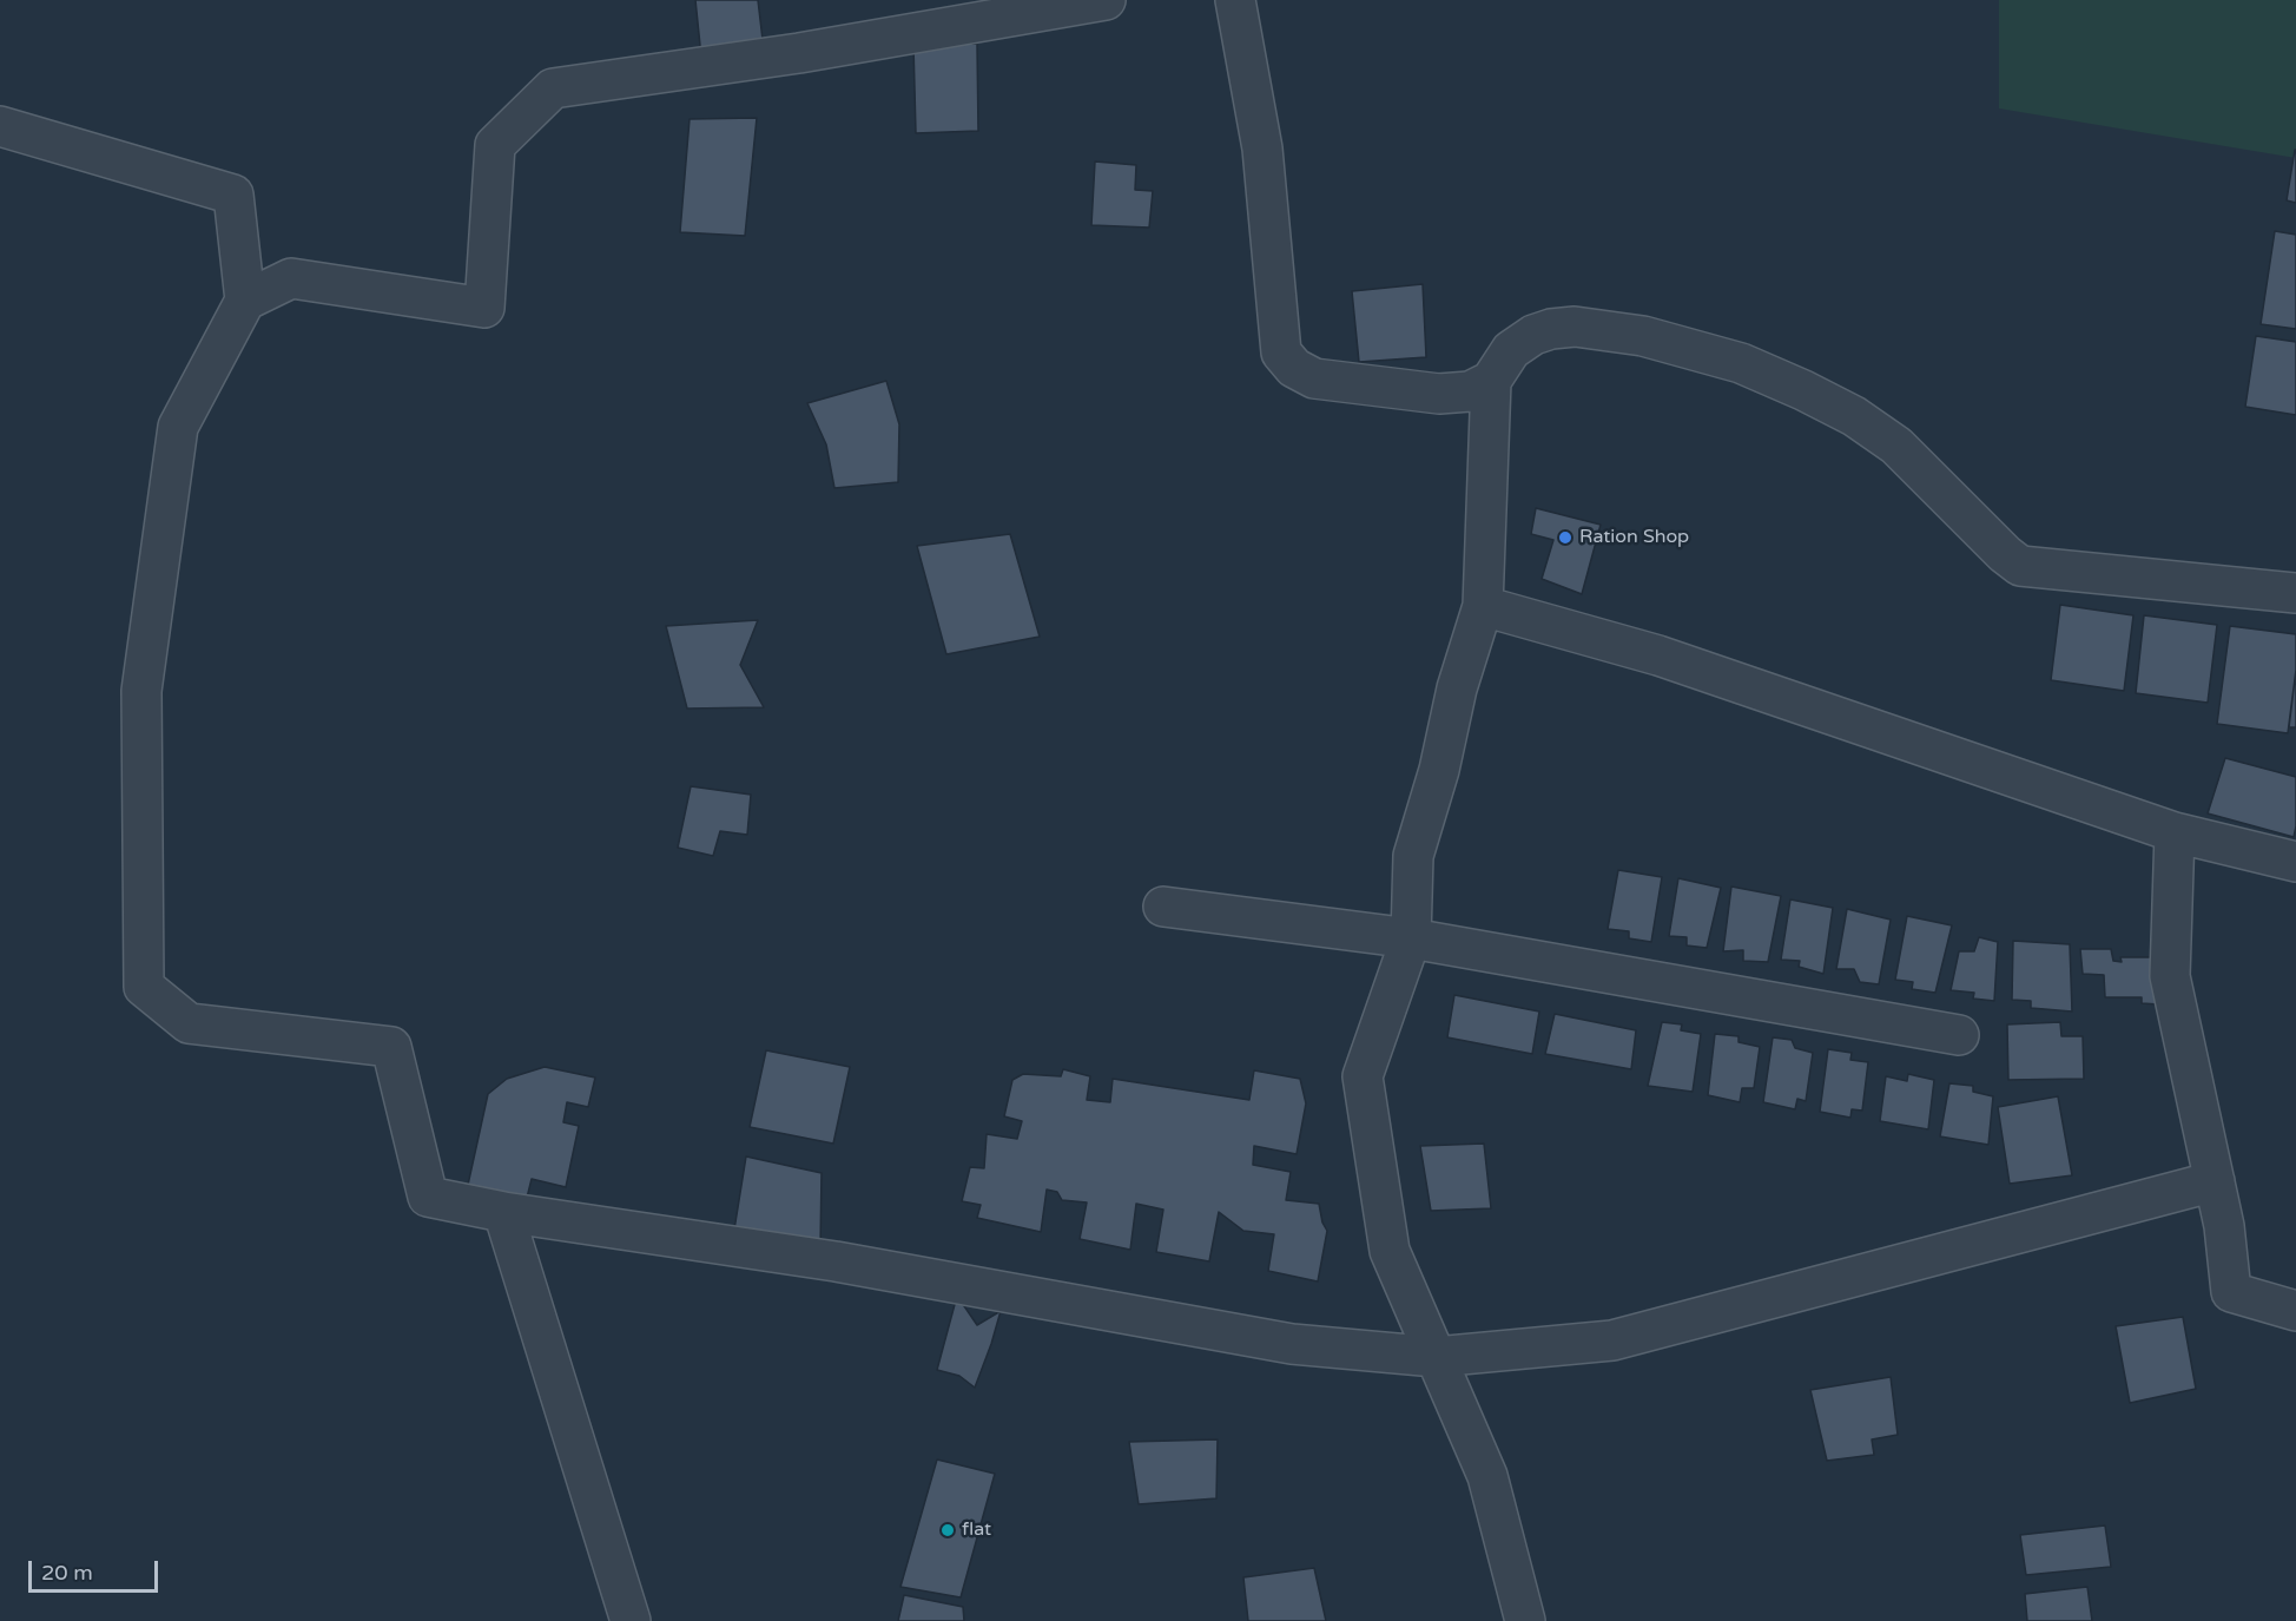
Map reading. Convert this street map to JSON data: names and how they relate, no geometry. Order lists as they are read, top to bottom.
{
  "places": ["Ration Shop", "flat"],
  "scale_bar": "20 m"
}
